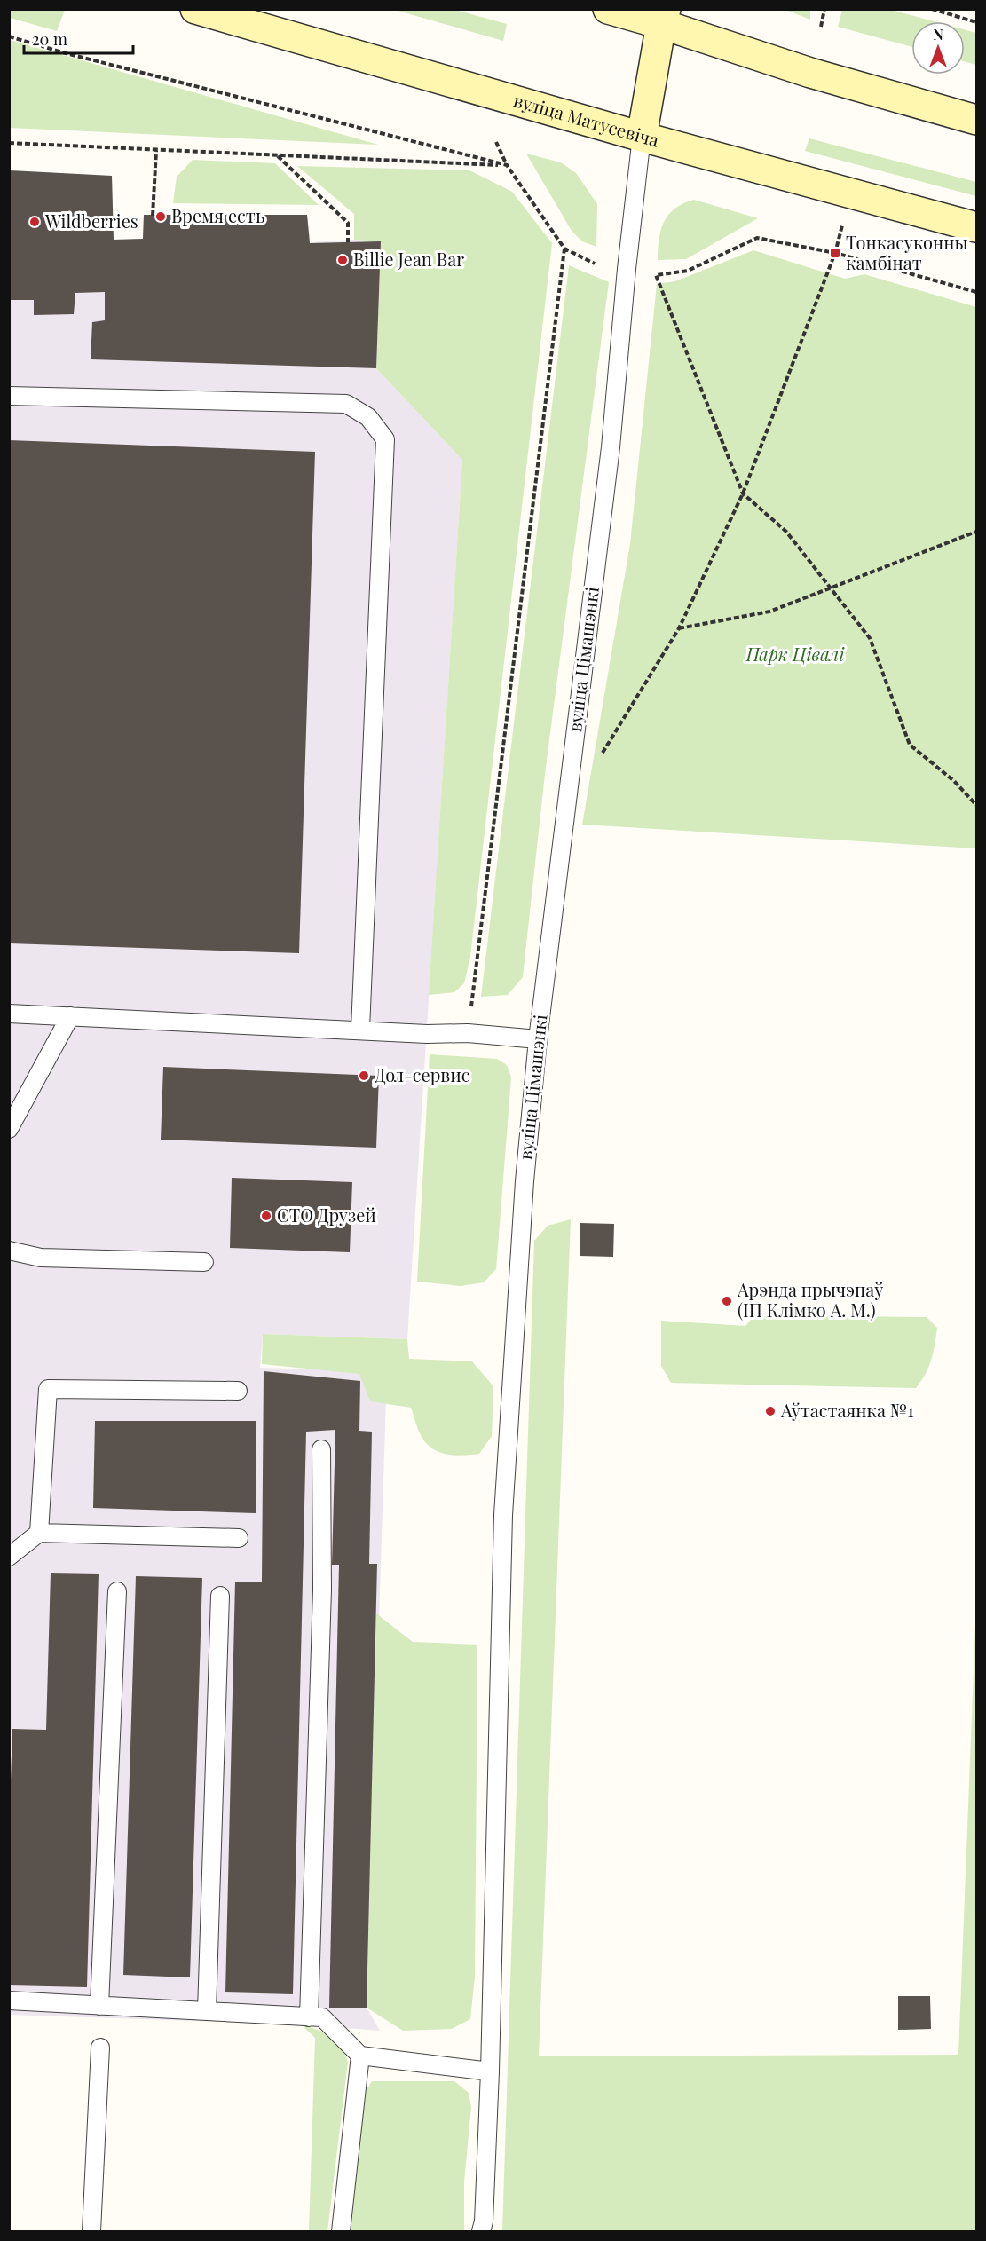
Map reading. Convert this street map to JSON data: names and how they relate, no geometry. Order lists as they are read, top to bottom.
{
  "streets": {
    "main road": ["вуліца Матусевіча"],
    "lane": ["вуліца Цімашэнкі"]
  },
  "crossings": [
    ["вуліца Матусевіча", "вуліца Цімашэнкі"]
  ],
  "parks": ["Парк Цівалі"],
  "places": {
    "other": [
      "Время есть",
      "Wildberries",
      "Billie Jean Bar",
      "Дол-сервис",
      "СТО Друзей",
      "Арэнда прычэпаў (ІП Клімко А. М.)",
      "Аўтастаянка №1"
    ],
    "transit": ["Тонкасуконны камбінат"]
  },
  "scale_bar": "20 m",
  "north": "top"
}
